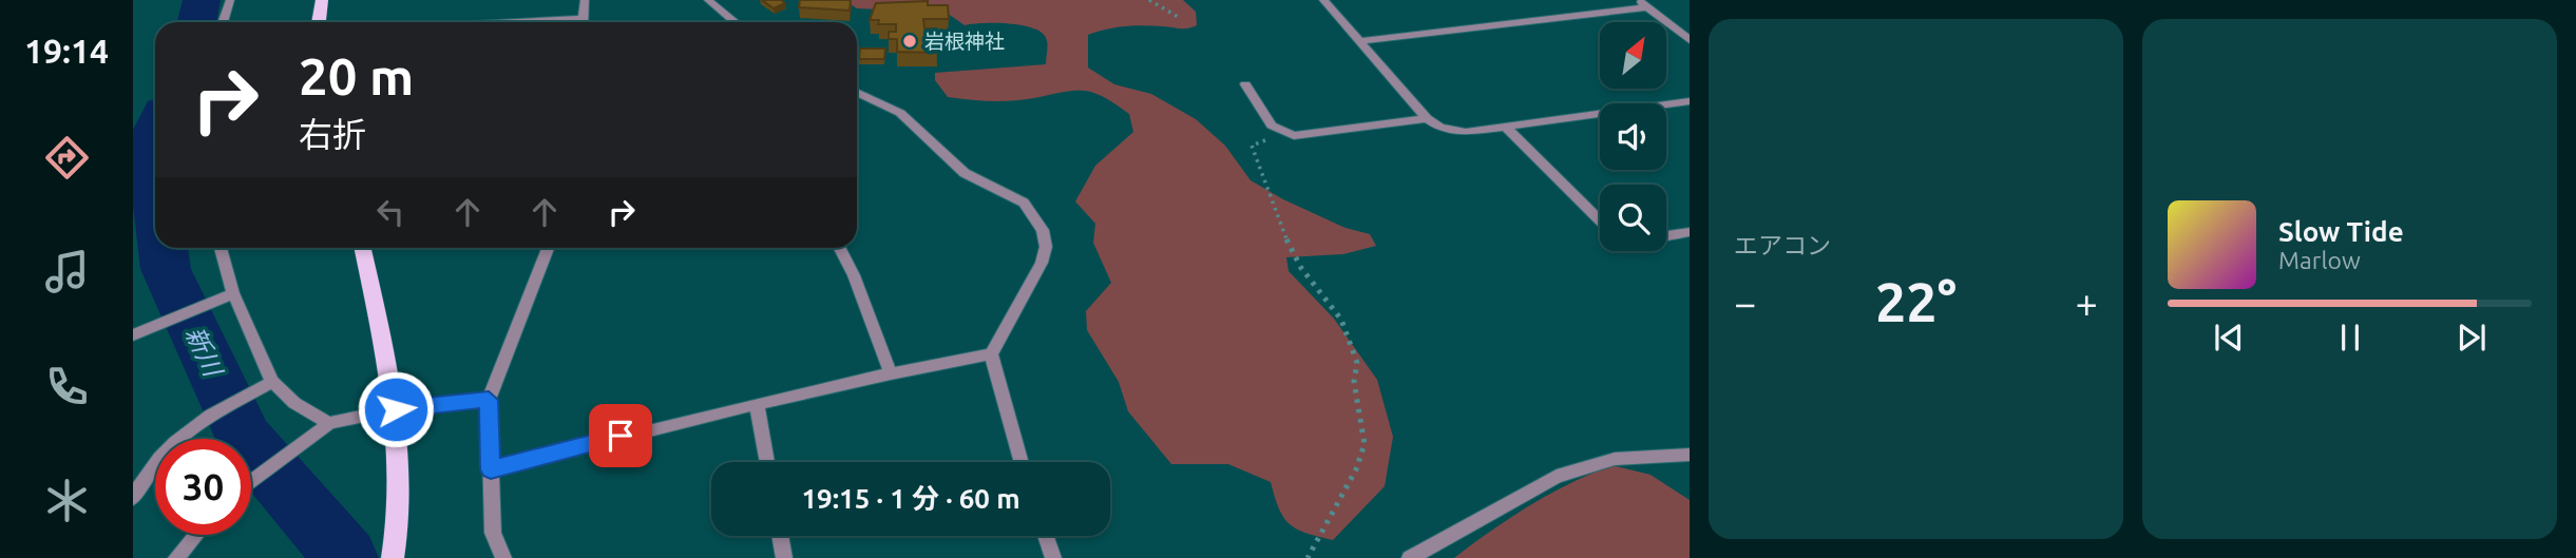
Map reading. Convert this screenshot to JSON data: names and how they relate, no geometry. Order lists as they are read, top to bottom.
{
  "water": ["新川"],
  "places": ["岩根神社"],
  "north": "top right",
  "page": {
    "tabs": "19:14",
    "tile": "エアコン",
    "turn": ["20 m", "右折"],
    "song": ["Slow Tide", "Marlow"],
    "heat": ["−", "22°", "+"],
    "limit": "30",
    "trip": "19:15 · 1 分 · 60 m"
  }
}
